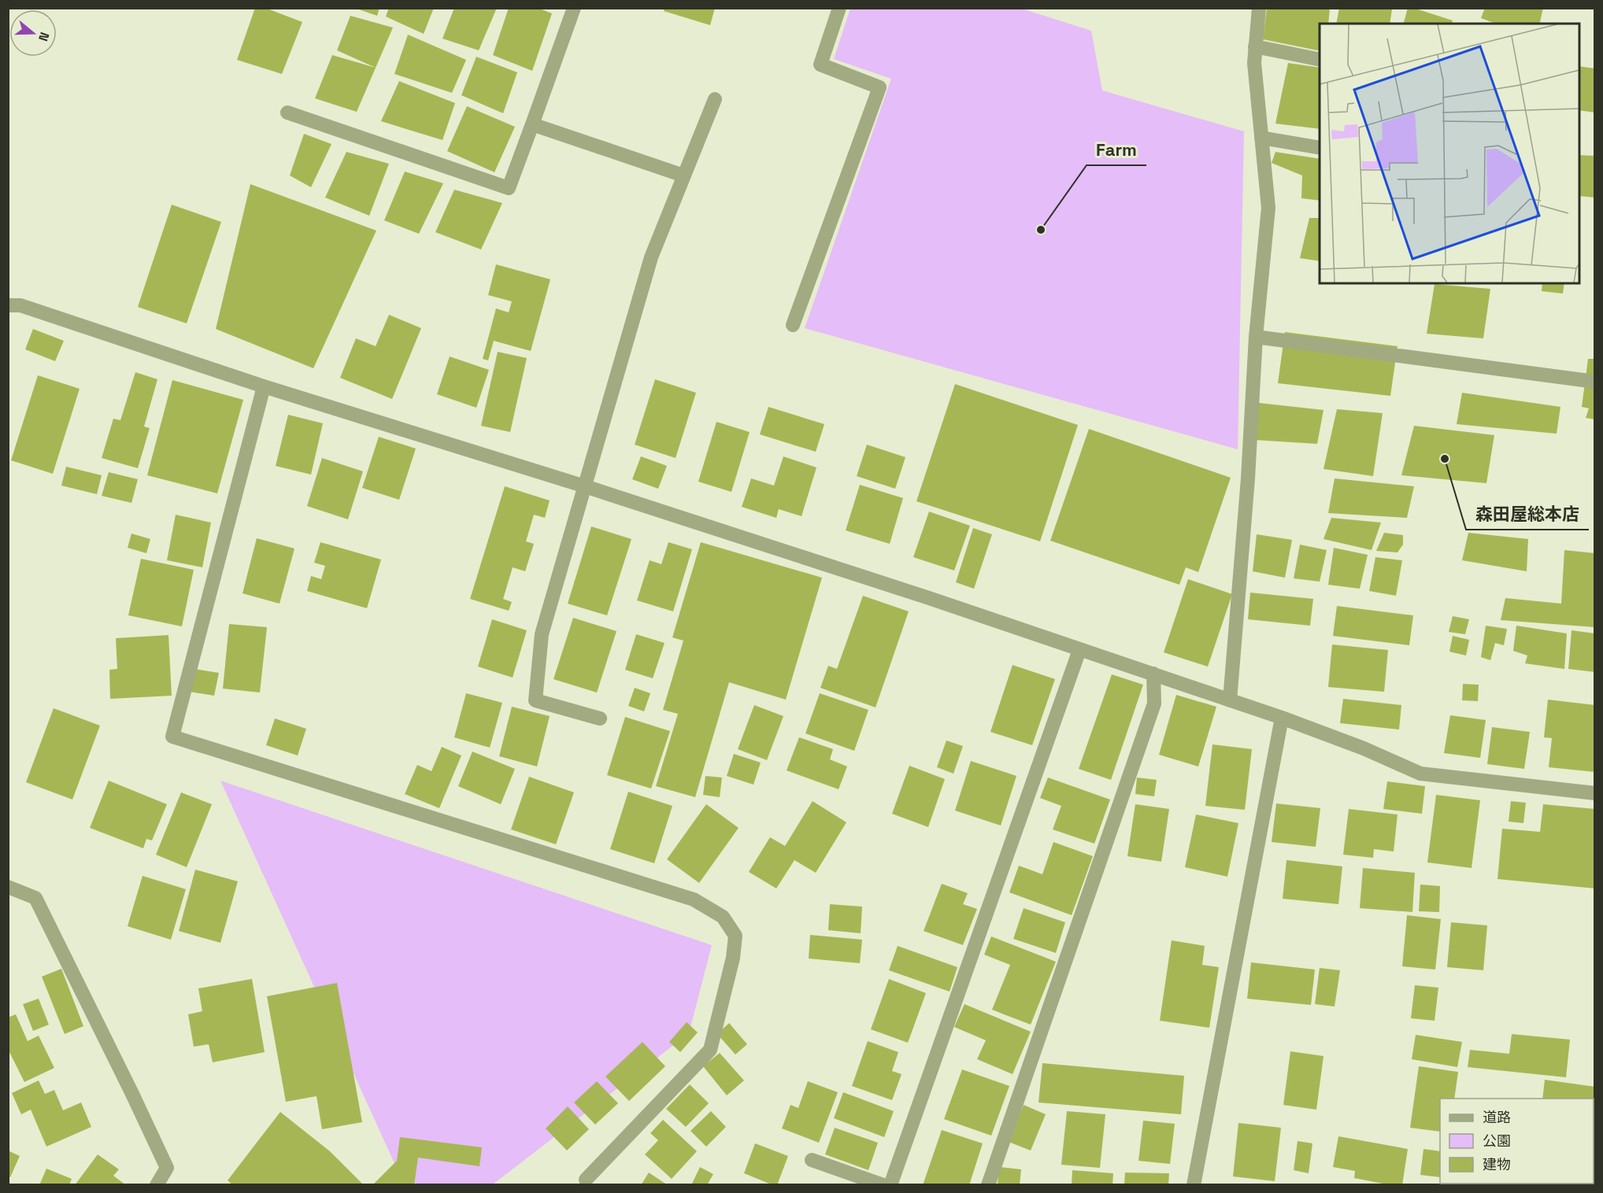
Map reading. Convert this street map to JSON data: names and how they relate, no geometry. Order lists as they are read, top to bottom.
{
  "places": ["Farm", "森田屋総本店"],
  "legend": ["道路", "公園", "建物"],
  "north": "right"
}
